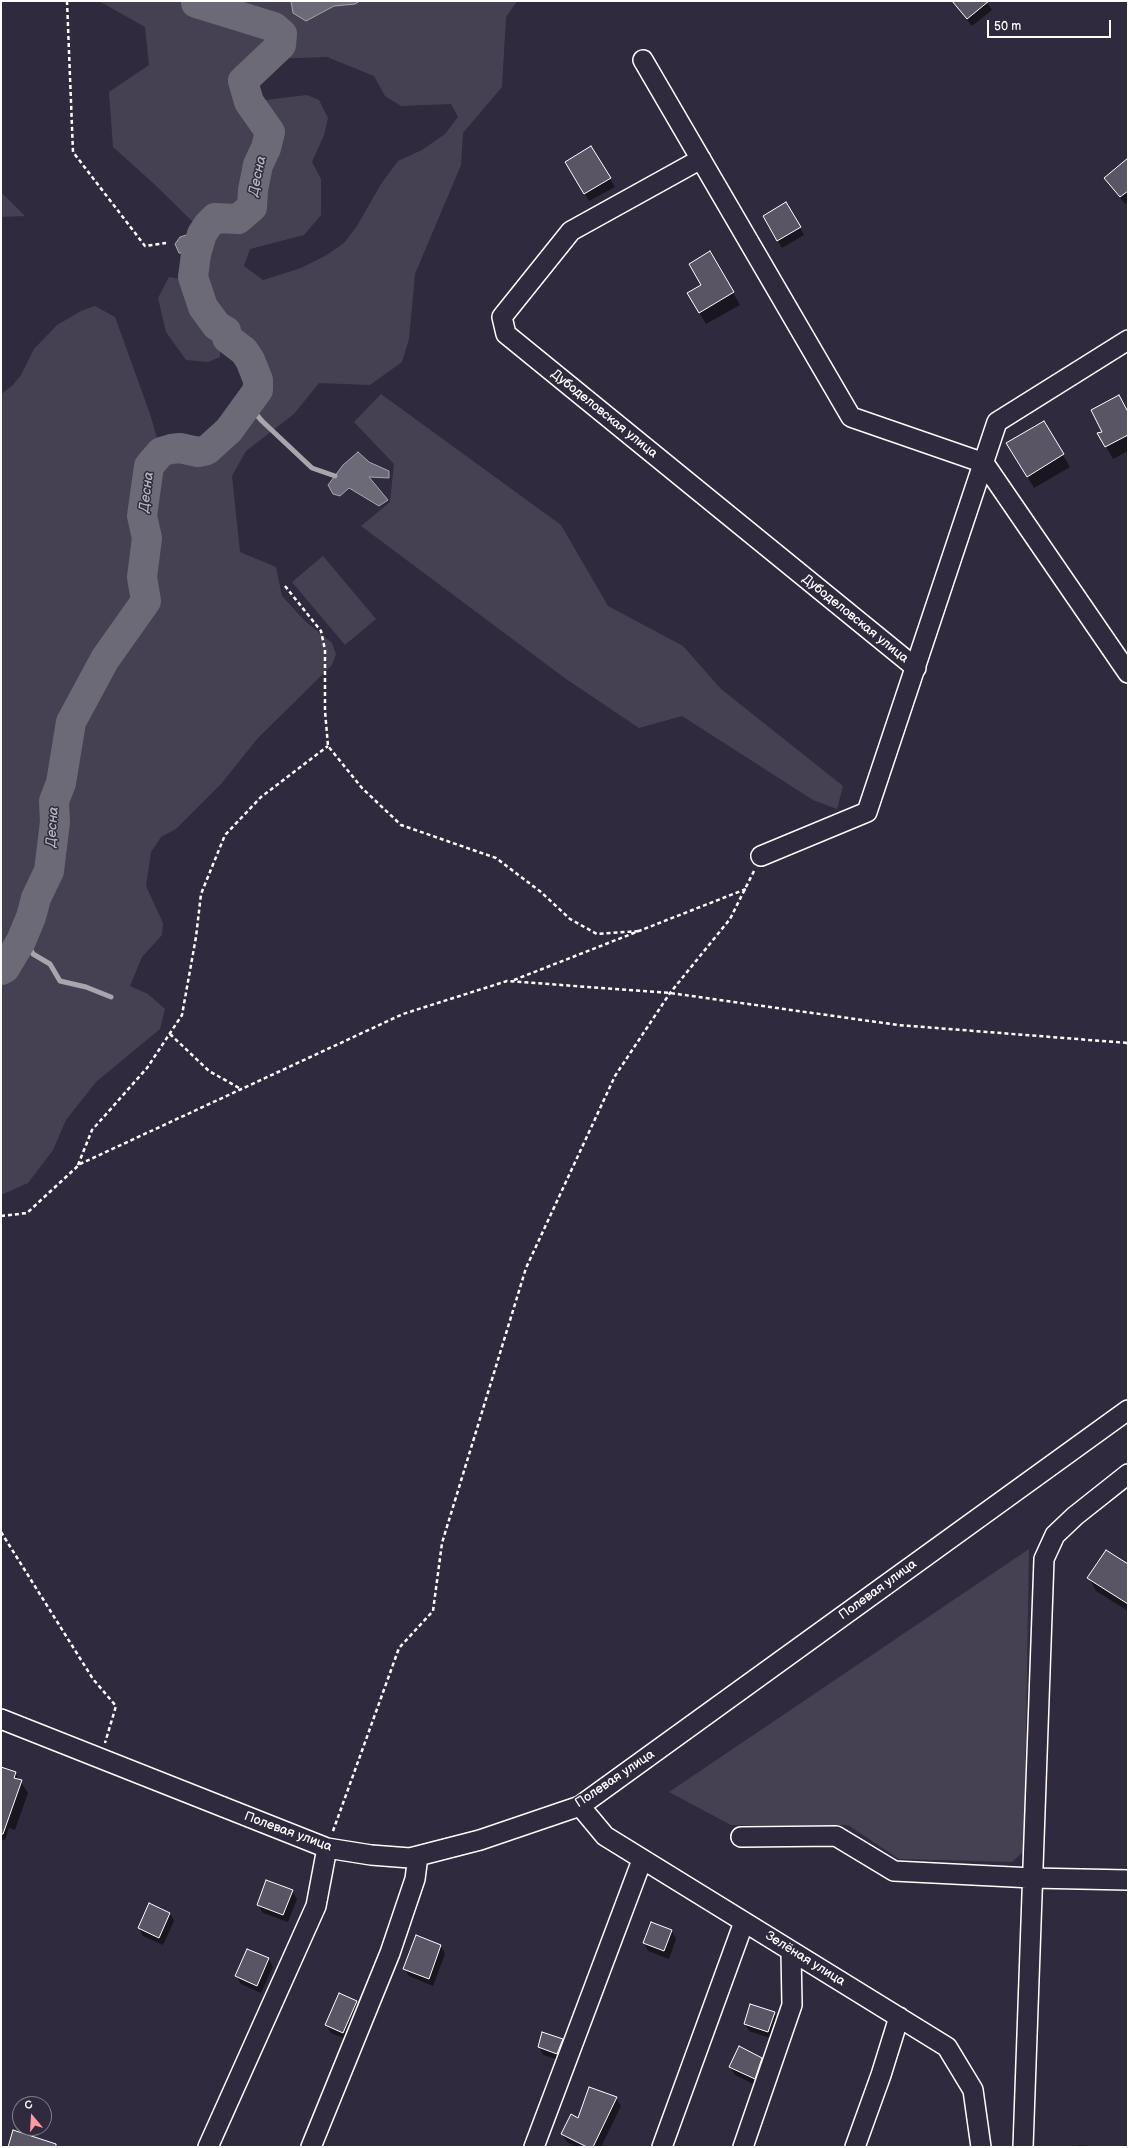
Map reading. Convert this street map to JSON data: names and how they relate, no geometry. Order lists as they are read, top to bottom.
{
  "streets": {
    "street": ["Дубоделовская улица", "Полевая улица", "Зелёная улица"]
  },
  "crossings": [
    ["Полевая улица", "Зелёная улица"]
  ],
  "water": ["Десна"],
  "scale_bar": "50 m",
  "north": "top"
}
